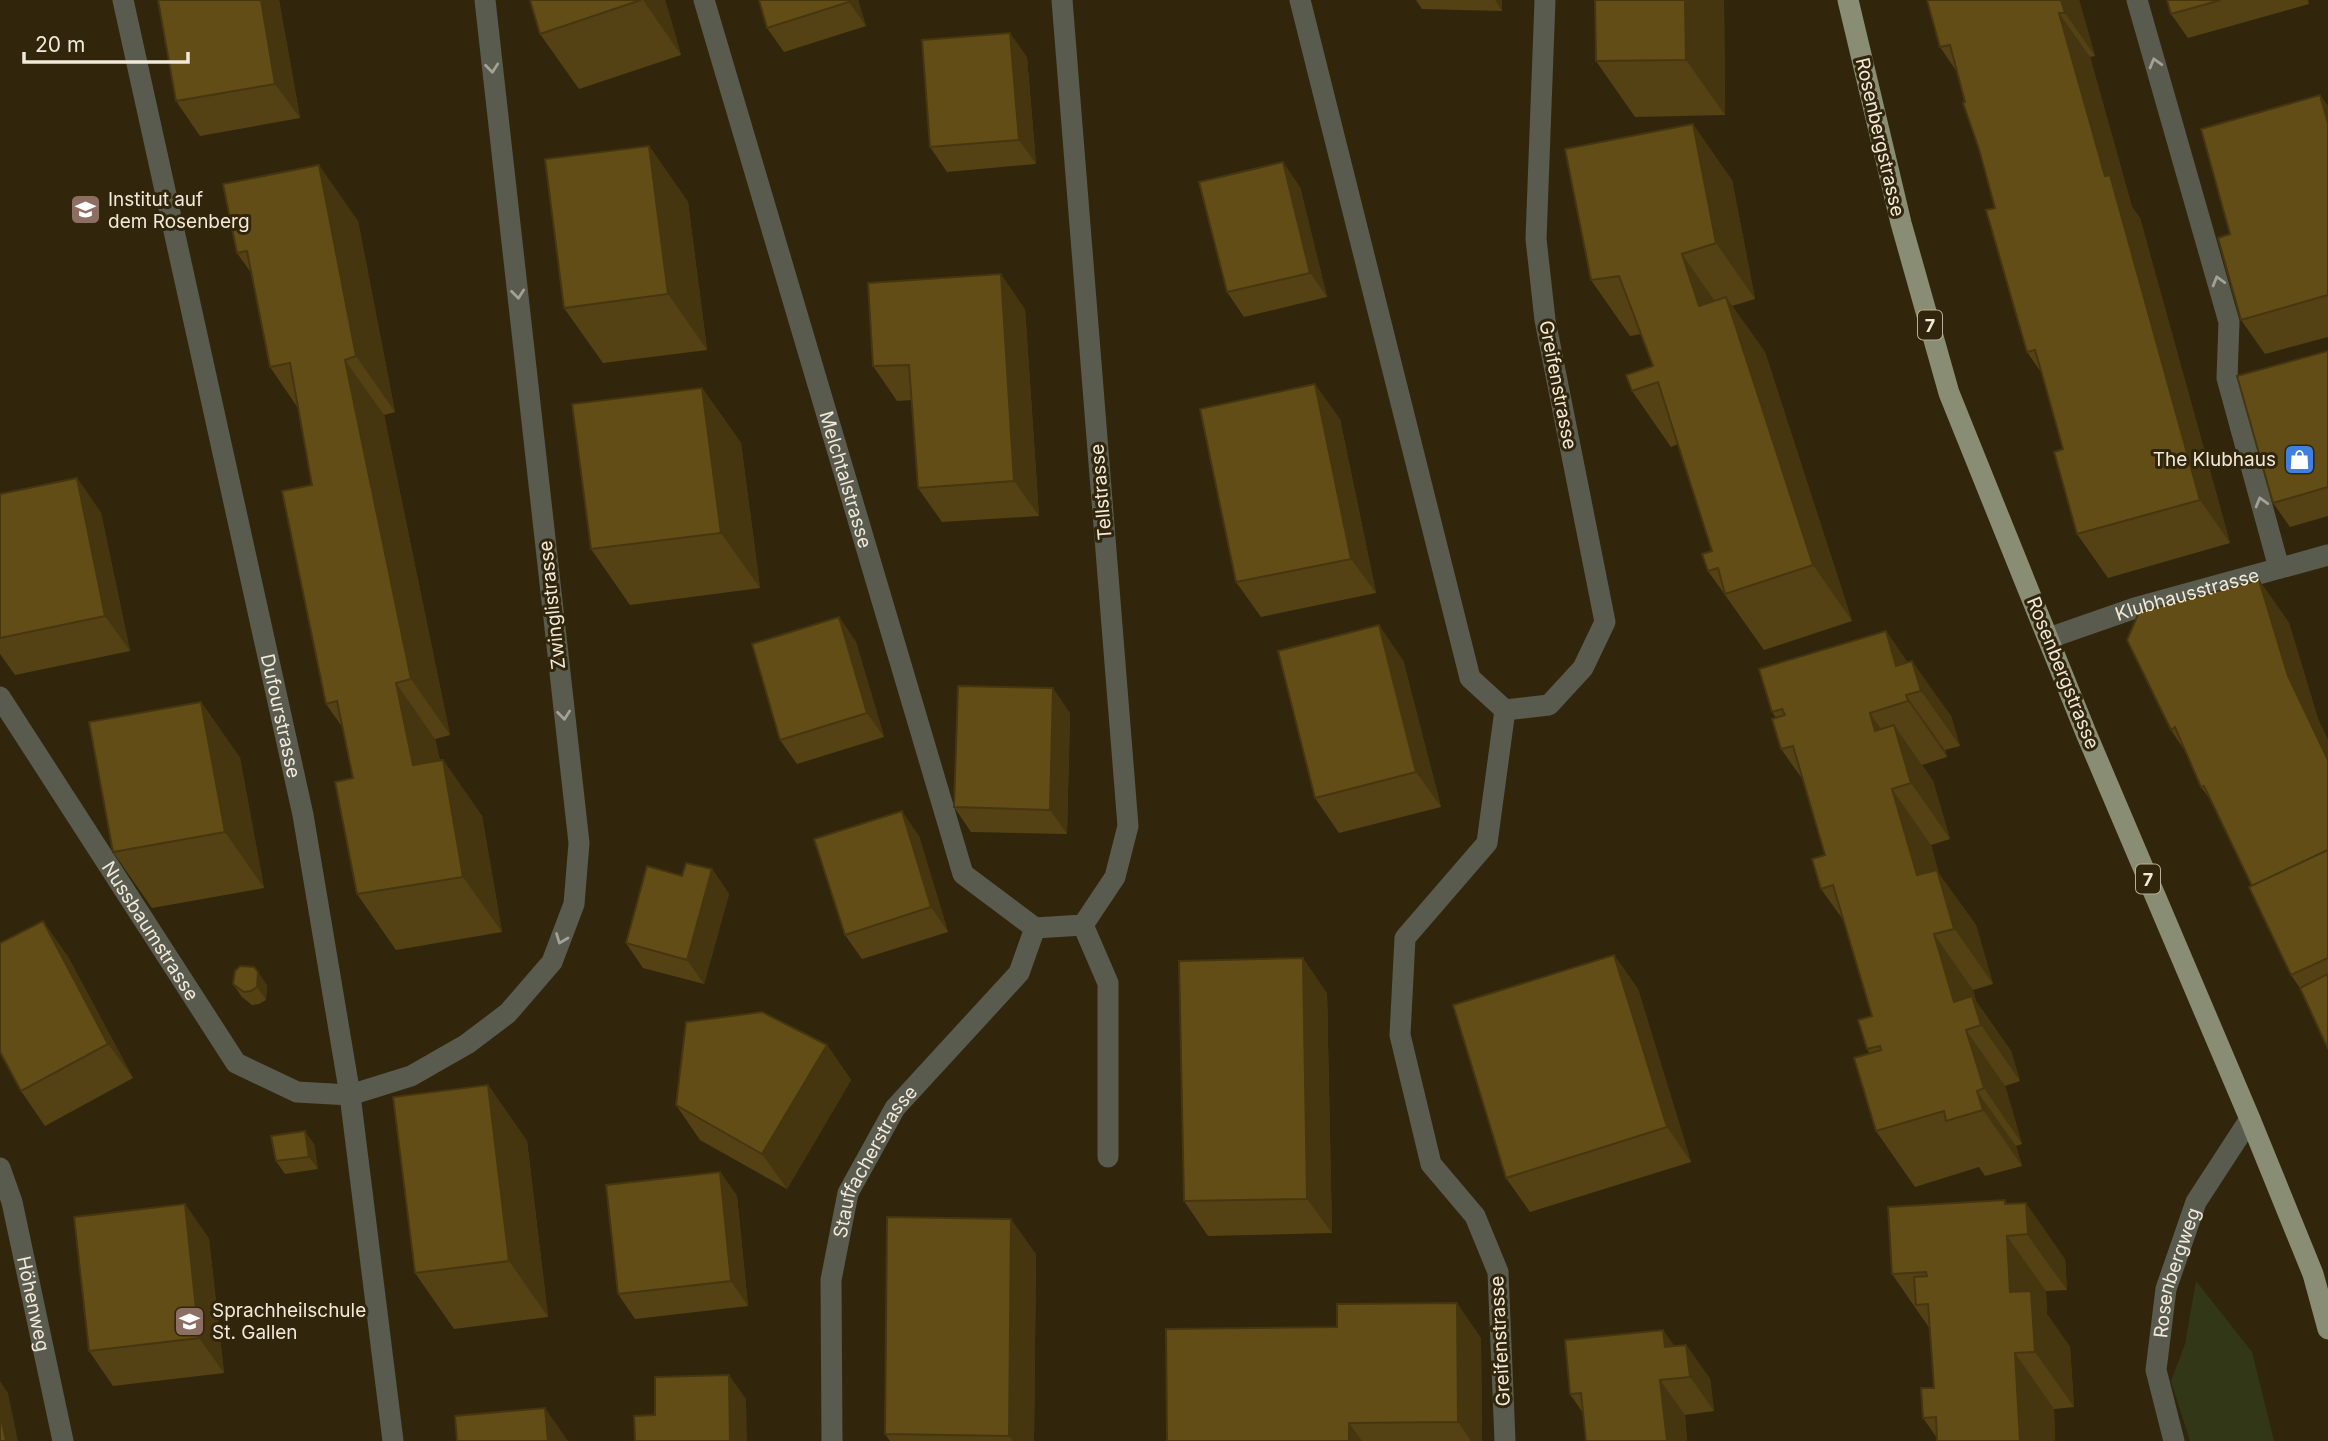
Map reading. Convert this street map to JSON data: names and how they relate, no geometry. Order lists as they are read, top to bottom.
{
  "streets": {
    "main road": ["Rosenbergstrasse", "7"],
    "street": [
      "Greifenstrasse",
      "Melchtalstrasse",
      "Tellstrasse",
      "Klubhausstrasse",
      "Zwinglistrasse",
      "Dufourstrasse",
      "Nussbaumstrasse",
      "Stauffacherstrasse",
      "Rosenbergweg",
      "Höhenweg"
    ]
  },
  "crossings": [
    ["Rosenbergstrasse", "Klubhausstrasse"],
    ["Rosenbergstrasse", "Rosenbergweg"],
    ["Melchtalstrasse", "Stauffacherstrasse"],
    ["Zwinglistrasse", "Dufourstrasse"],
    ["Zwinglistrasse", "Nussbaumstrasse"],
    ["Dufourstrasse", "Nussbaumstrasse"]
  ],
  "one_way": ["Zwinglistrasse"],
  "places": {
    "school or university": ["Institut auf dem Rosenberg", "Sprachheilschule St. Gallen"],
    "shop": ["The Klubhaus"]
  },
  "scale_bar": "20 m"
}
